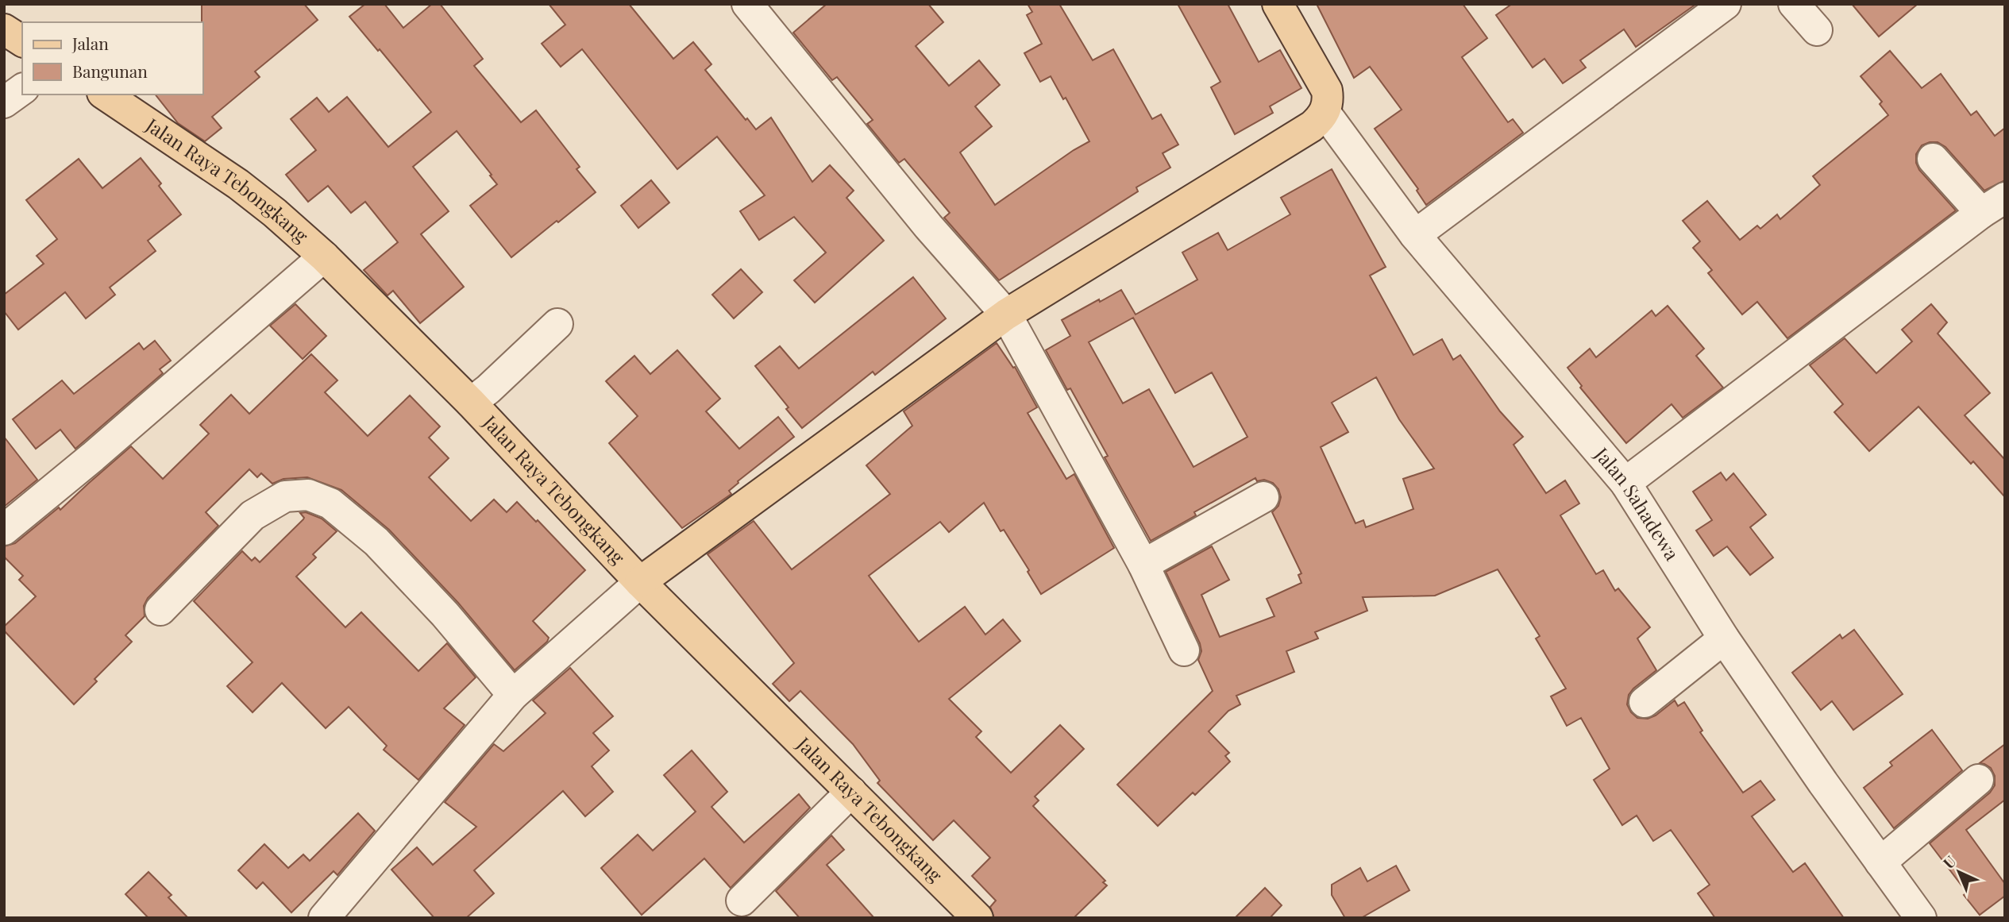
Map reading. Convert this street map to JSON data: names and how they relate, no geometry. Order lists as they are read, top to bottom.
{
  "streets": {
    "main road": ["Jalan Raya Tebongkang"],
    "street": ["Jalan Sahadewa"]
  },
  "legend": ["Jalan", "Bangunan"],
  "north": "top left"
}
